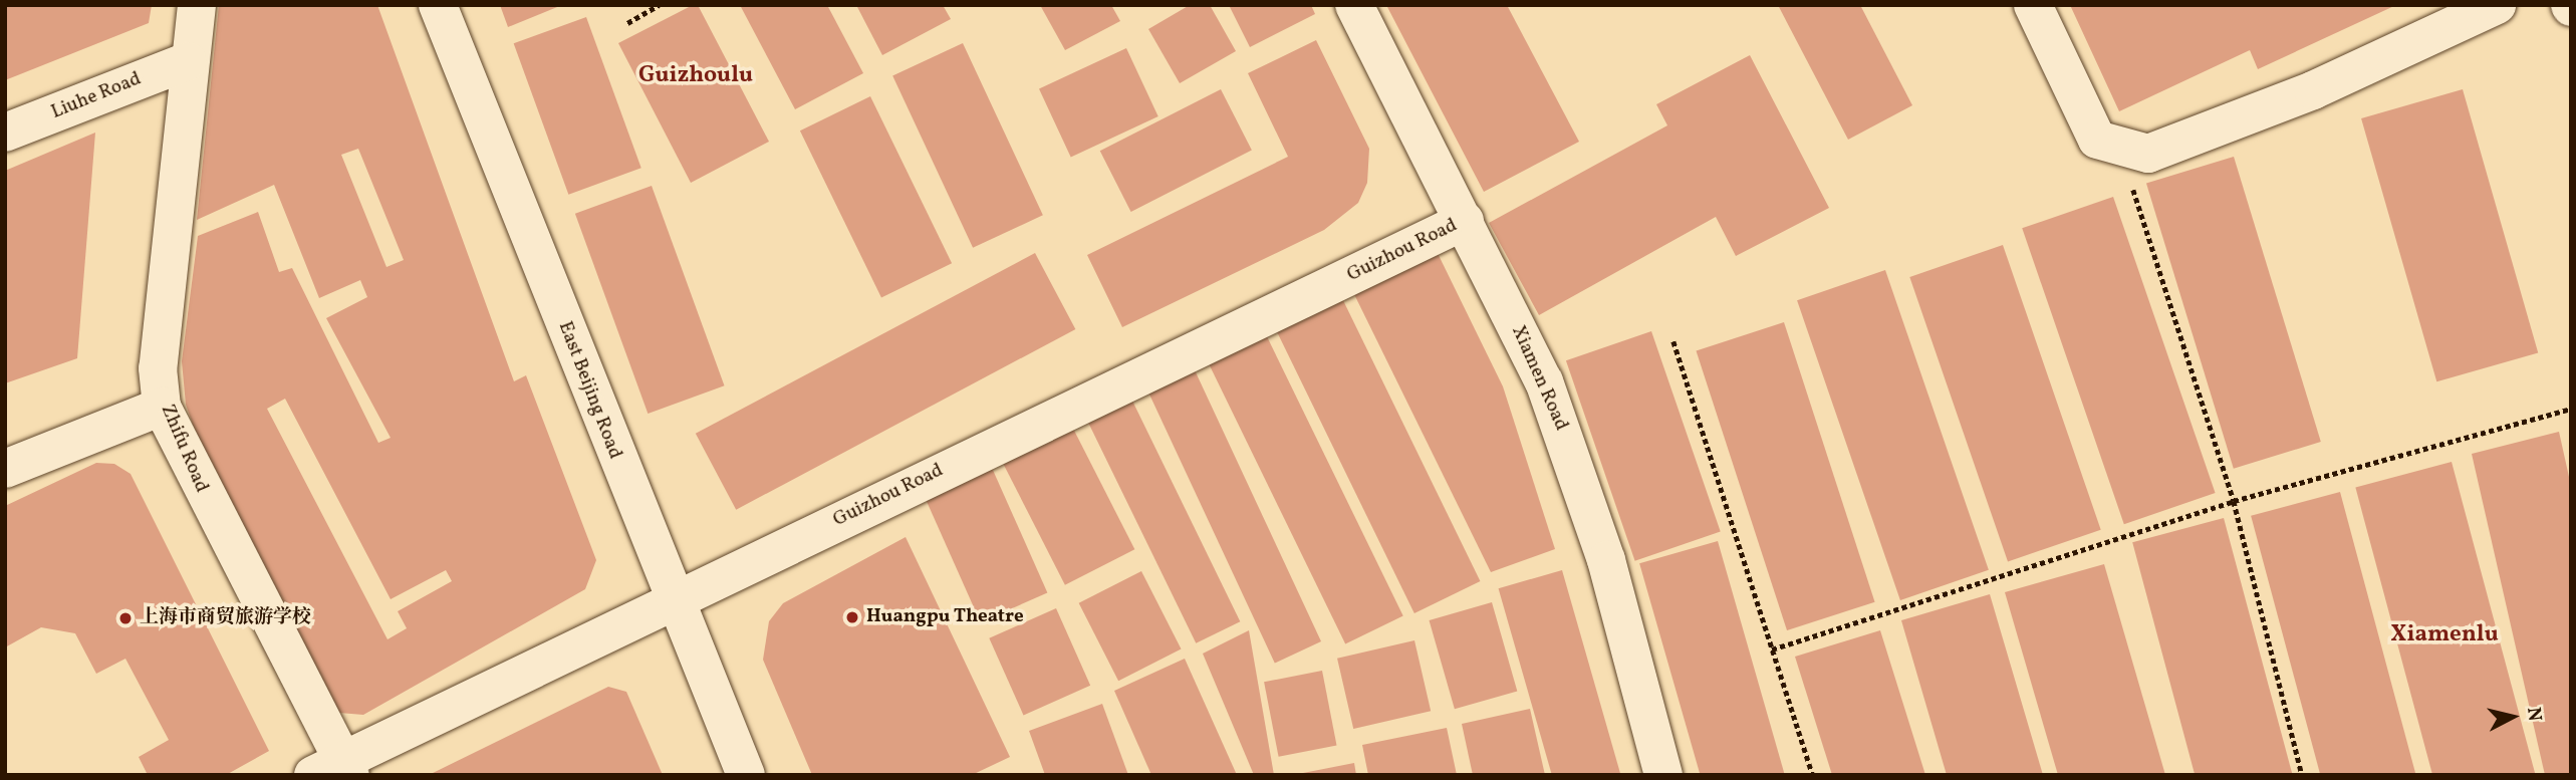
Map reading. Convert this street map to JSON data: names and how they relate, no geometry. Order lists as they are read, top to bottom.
{
  "streets": {
    "street": [
      "Liuhe Road",
      "Guizhou Road",
      "Xiamen Road",
      "East Beijing Road",
      "Zhifu Road"
    ]
  },
  "crossings": [
    ["Liuhe Road", "Zhifu Road"],
    ["Guizhou Road", "Xiamen Road"],
    ["Guizhou Road", "East Beijing Road"],
    ["Guizhou Road", "Zhifu Road"]
  ],
  "districts": ["Guizhoulu", "Xiamenlu"],
  "places": ["Huangpu Theatre", "上海市商贸旅游学校"],
  "north": "right"
}
